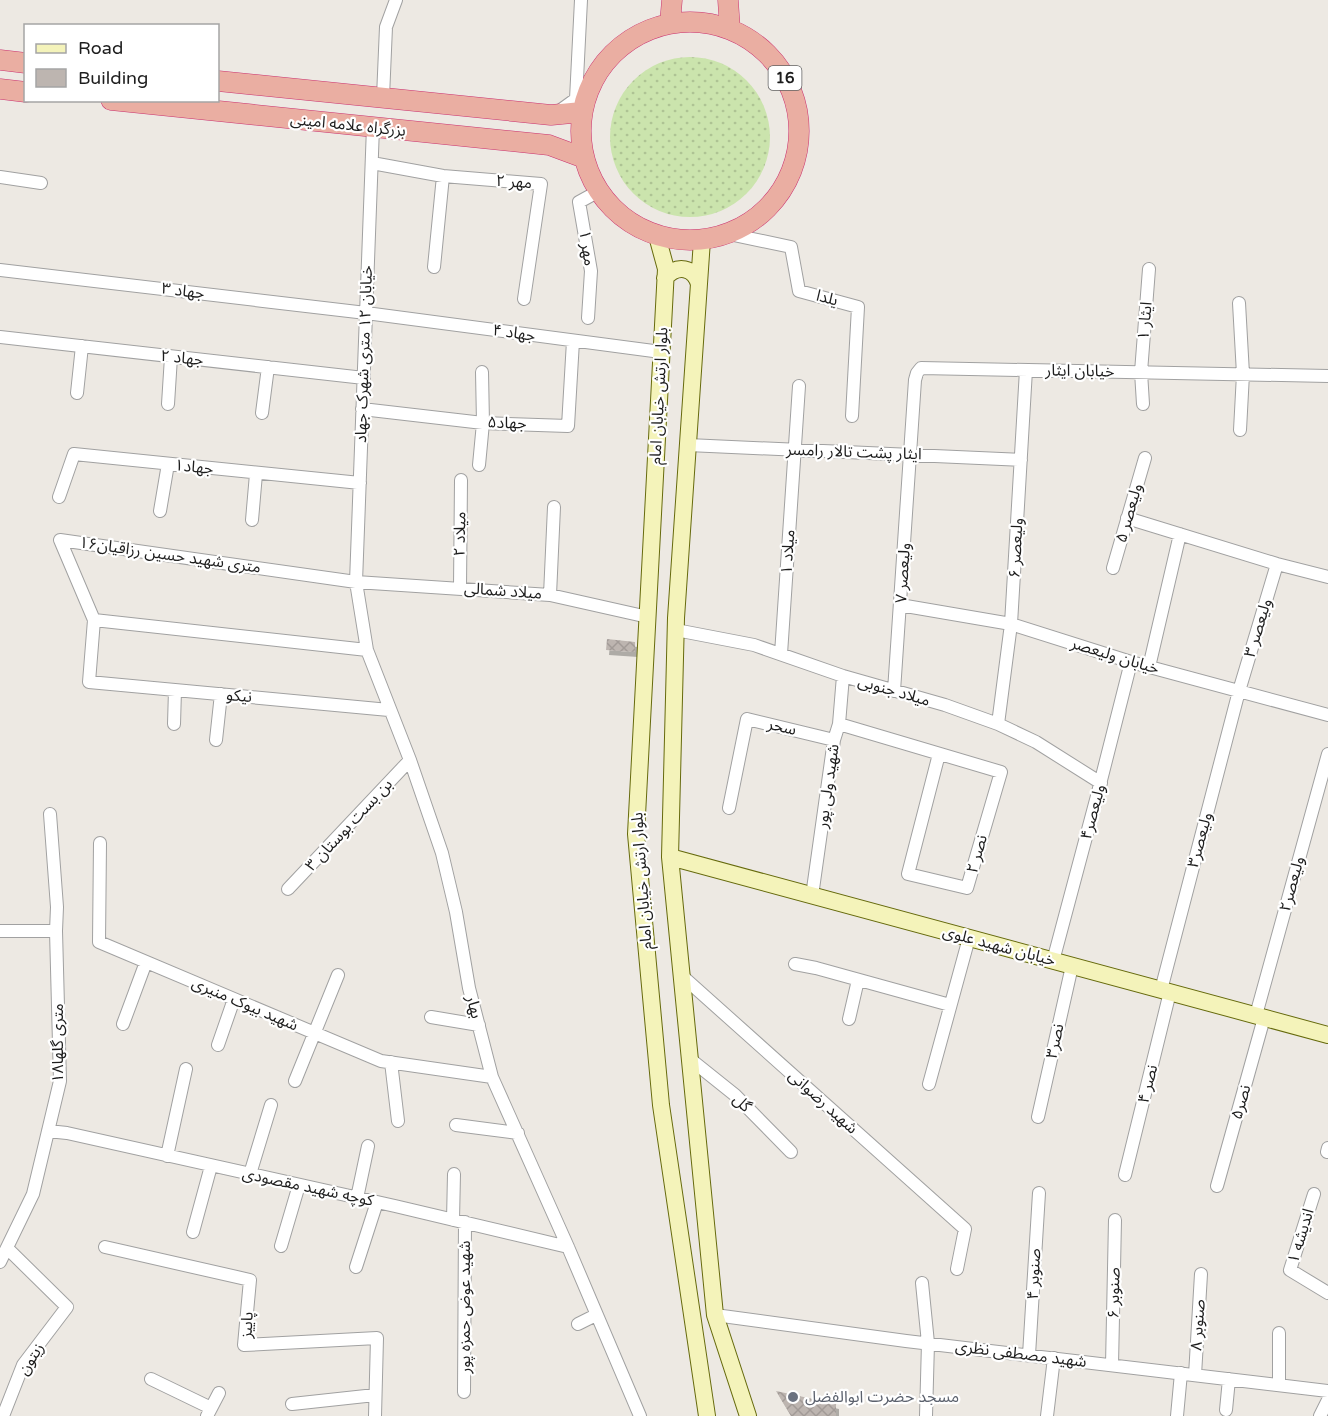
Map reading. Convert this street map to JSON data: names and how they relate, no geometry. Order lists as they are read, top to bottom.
{
  "streets": {
    "highway": ["16", "بزرگراه علامه امینی"],
    "main road": ["بلوار ارتش خیابان امام", "خیابان شهید علوی"],
    "street": [
      "مهر ۲",
      "مهر ۱",
      "جهاد ۳",
      "یلدا",
      "ایثار ۱",
      "جهاد ۴",
      "خیابان ۱۲ متری شهرک جهاد",
      "جهاد ۲",
      "خیابان ایثار",
      "جهاد۵",
      "ایثار پشت تالار رامسر",
      "جهاد۱",
      "ولیعصر ۵",
      "میلاد ۲",
      "ولیعصر ۶",
      "میلاد ۱",
      "۱۶متری شهید حسین رزاقیان",
      "ولیعصر ۷",
      "میلاد شمالی",
      "ولیعصر ۳",
      "خیابان ولیعصر",
      "میلاد جنوبی",
      "نیکو",
      "سحر",
      "شهید ولی پور",
      "ولیعصر۴",
      "بن بست بوستان ۳",
      "ولیعصر۳",
      "نصر ۲",
      "ولیعصر۲",
      "شهید بیوک منیری",
      "بهار",
      "نصر۳",
      "۱۸متری گلها",
      "نصر ۴",
      "شهید رضوانی",
      "نصر۵",
      "گل",
      "کوچه شهید مقصودی",
      "اندیشه ۱",
      "صنوبر ۴",
      "صنوبر ۶",
      "شهید عوض حمزه پور",
      "پاییز",
      "صنوبر ۸",
      "شهید مصطفی نظری",
      "زیتون"
    ]
  },
  "crossings": [
    ["16", "بزرگراه علامه امینی"],
    ["16", "مهر ۱"],
    ["16", "یلدا"],
    ["16", "بلوار ارتش خیابان امام"],
    ["بزرگراه علامه امینی", "خیابان ۱۲ متری شهرک جهاد"],
    ["مهر ۲", "خیابان ۱۲ متری شهرک جهاد"],
    ["جهاد ۳", "جهاد ۴"],
    ["جهاد ۳", "خیابان ۱۲ متری شهرک جهاد"],
    ["ایثار ۱", "خیابان ایثار"],
    ["جهاد ۴", "خیابان ۱۲ متری شهرک جهاد"],
    ["جهاد ۴", "بلوار ارتش خیابان امام"],
    ["جهاد ۴", "جهاد۵"],
    ["خیابان ۱۲ متری شهرک جهاد", "جهاد ۲"],
    ["خیابان ۱۲ متری شهرک جهاد", "جهاد۵"],
    ["خیابان ۱۲ متری شهرک جهاد", "جهاد۱"],
    ["خیابان ۱۲ متری شهرک جهاد", "۱۶متری شهید حسین رزاقیان"],
    ["خیابان ۱۲ متری شهرک جهاد", "میلاد شمالی"],
    ["خیابان ۱۲ متری شهرک جهاد", "بهار"],
    ["خیابان ایثار", "ایثار پشت تالار رامسر"],
    ["خیابان ایثار", "ولیعصر ۶"],
    ["خیابان ایثار", "ولیعصر ۷"],
    ["بلوار ارتش خیابان امام", "ایثار پشت تالار رامسر"],
    ["بلوار ارتش خیابان امام", "میلاد شمالی"],
    ["بلوار ارتش خیابان امام", "میلاد جنوبی"],
    ["بلوار ارتش خیابان امام", "خیابان شهید علوی"],
    ["بلوار ارتش خیابان امام", "شهید رضوانی"],
    ["بلوار ارتش خیابان امام", "گل"],
    ["بلوار ارتش خیابان امام", "شهید مصطفی نظری"],
    ["ایثار پشت تالار رامسر", "ولیعصر ۶"],
    ["ایثار پشت تالار رامسر", "میلاد ۱"],
    ["ایثار پشت تالار رامسر", "ولیعصر ۷"],
    ["میلاد ۲", "میلاد شمالی"],
    ["ولیعصر ۶", "خیابان ولیعصر"],
    ["ولیعصر ۶", "میلاد جنوبی"],
    ["میلاد ۱", "میلاد جنوبی"],
    ["۱۶متری شهید حسین رزاقیان", "میلاد شمالی"],
    ["۱۶متری شهید حسین رزاقیان", "نیکو"],
    ["۱۶متری شهید حسین رزاقیان", "بهار"],
    ["ولیعصر ۷", "خیابان ولیعصر"],
    ["ولیعصر ۷", "میلاد جنوبی"],
    ["میلاد شمالی", "بهار"],
    ["ولیعصر ۳", "خیابان ولیعصر"],
    ["ولیعصر ۳", "ولیعصر۳"],
    ["خیابان ولیعصر", "ولیعصر۴"],
    ["خیابان ولیعصر", "ولیعصر۳"],
    ["میلاد جنوبی", "شهید ولی پور"],
    ["میلاد جنوبی", "ولیعصر۴"],
    ["نیکو", "بهار"],
    ["سحر", "شهید ولی پور"],
    ["شهید ولی پور", "نصر ۲"],
    ["شهید ولی پور", "خیابان شهید علوی"],
    ["ولیعصر۴", "خیابان شهید علوی"],
    ["بن بست بوستان ۳", "بهار"],
    ["ولیعصر۳", "خیابان شهید علوی"],
    ["ولیعصر۳", "نصر ۴"],
    ["ولیعصر۲", "خیابان شهید علوی"],
    ["ولیعصر۲", "نصر۵"],
    ["خیابان شهید علوی", "نصر۳"],
    ["خیابان شهید علوی", "نصر ۴"],
    ["خیابان شهید علوی", "نصر۵"],
    ["شهید بیوک منیری", "بهار"],
    ["بهار", "کوچه شهید مقصودی"],
    ["۱۸متری گلها", "کوچه شهید مقصودی"],
    ["۱۸متری گلها", "زیتون"],
    ["کوچه شهید مقصودی", "شهید عوض حمزه پور"],
    ["صنوبر ۴", "شهید مصطفی نظری"],
    ["صنوبر ۶", "شهید مصطفی نظری"],
    ["صنوبر ۸", "شهید مصطفی نظری"]
  ],
  "places": ["مسجد حضرت ابوالفضل"],
  "legend": ["Road", "Building"]
}
